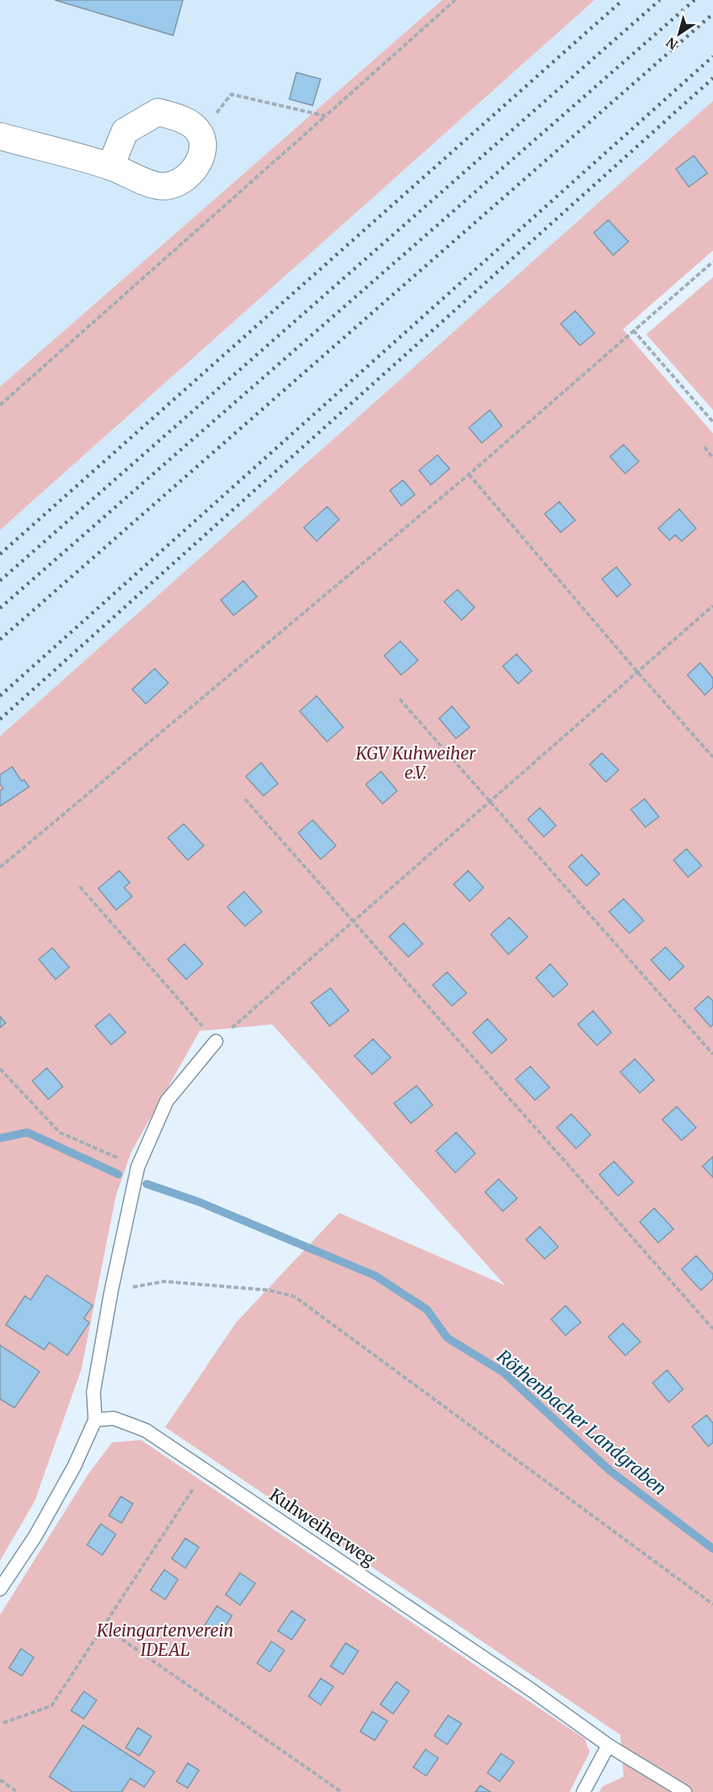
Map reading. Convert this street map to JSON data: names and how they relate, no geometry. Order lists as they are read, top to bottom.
{
  "streets": {
    "lane": ["Kuhweiherweg"]
  },
  "water": ["Röthenbacher Landgraben"],
  "parks": ["KGV Kuhweiher e.V.", "Kleingartenverein IDEAL"],
  "north": "bottom left"
}
